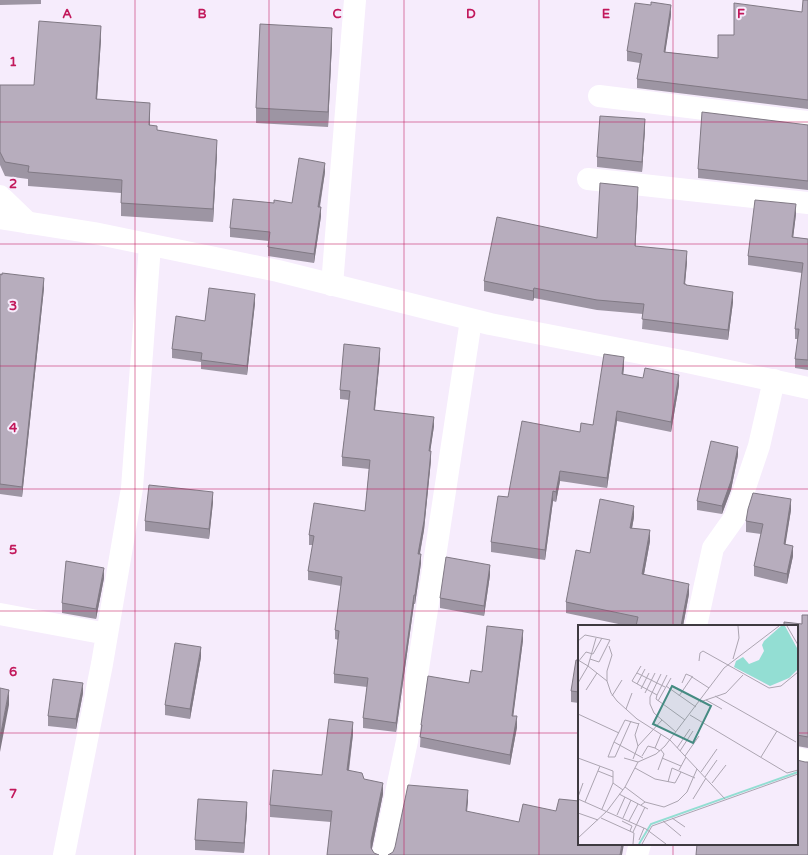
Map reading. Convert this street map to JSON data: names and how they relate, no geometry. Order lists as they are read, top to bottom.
{
  "grid": {
    "columns": [
      "A",
      "B",
      "C",
      "D",
      "E",
      "F"
    ],
    "rows": [
      "1",
      "2",
      "3",
      "4",
      "5",
      "6",
      "7"
    ]
  }
}
